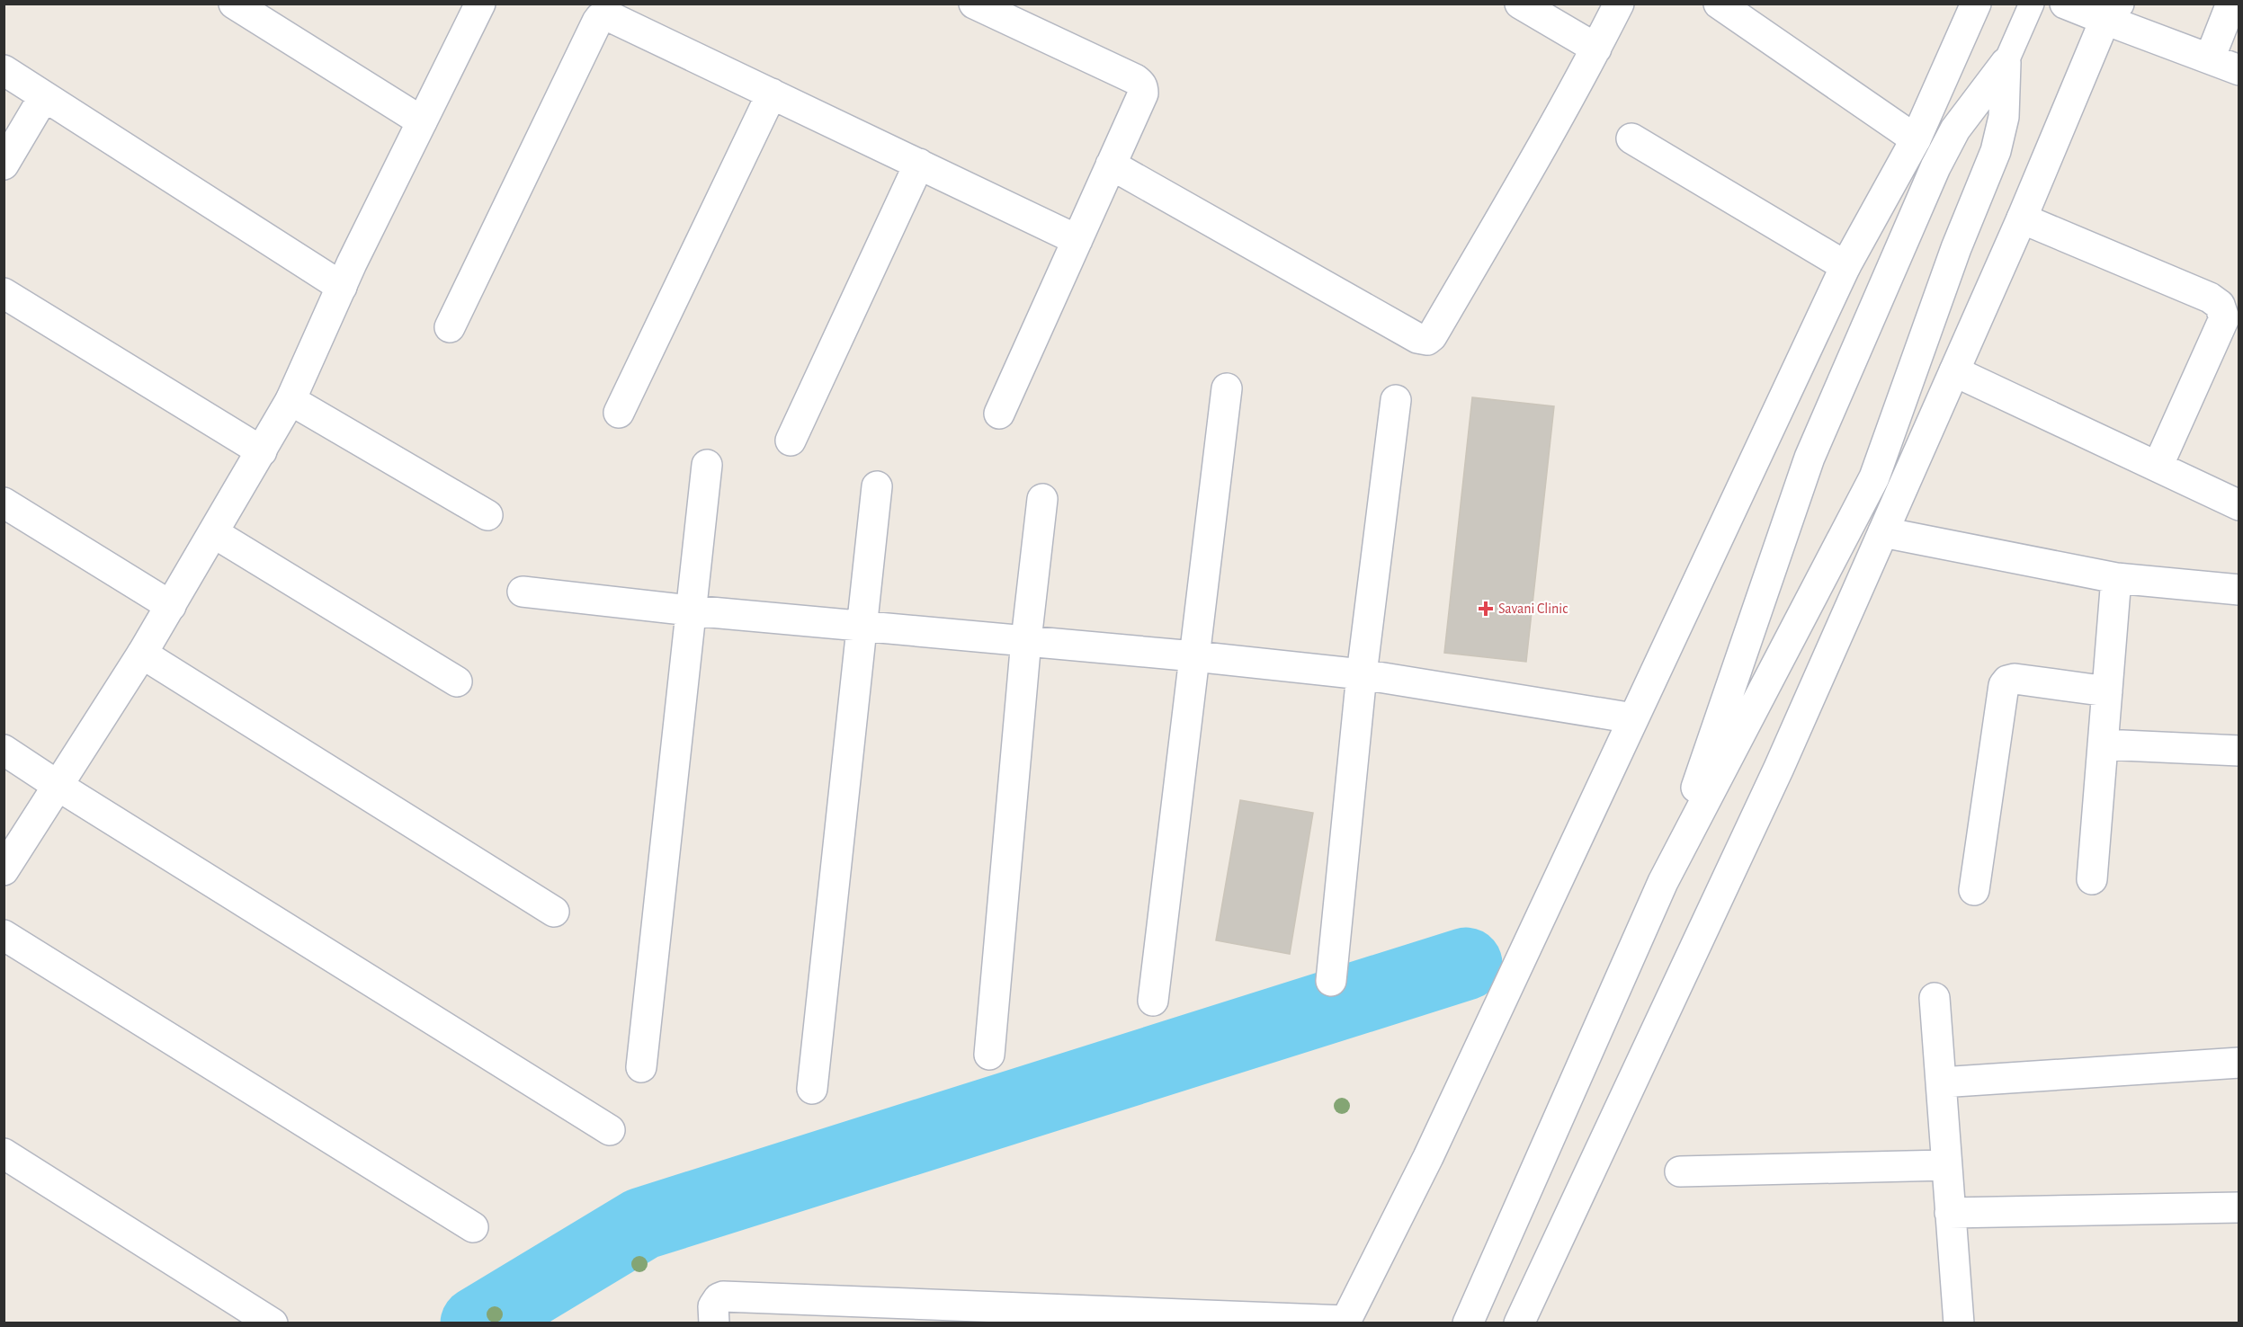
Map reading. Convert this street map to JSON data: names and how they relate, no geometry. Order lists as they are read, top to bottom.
{
  "places": {
    "health": ["Savani Clinic"]
  }
}
